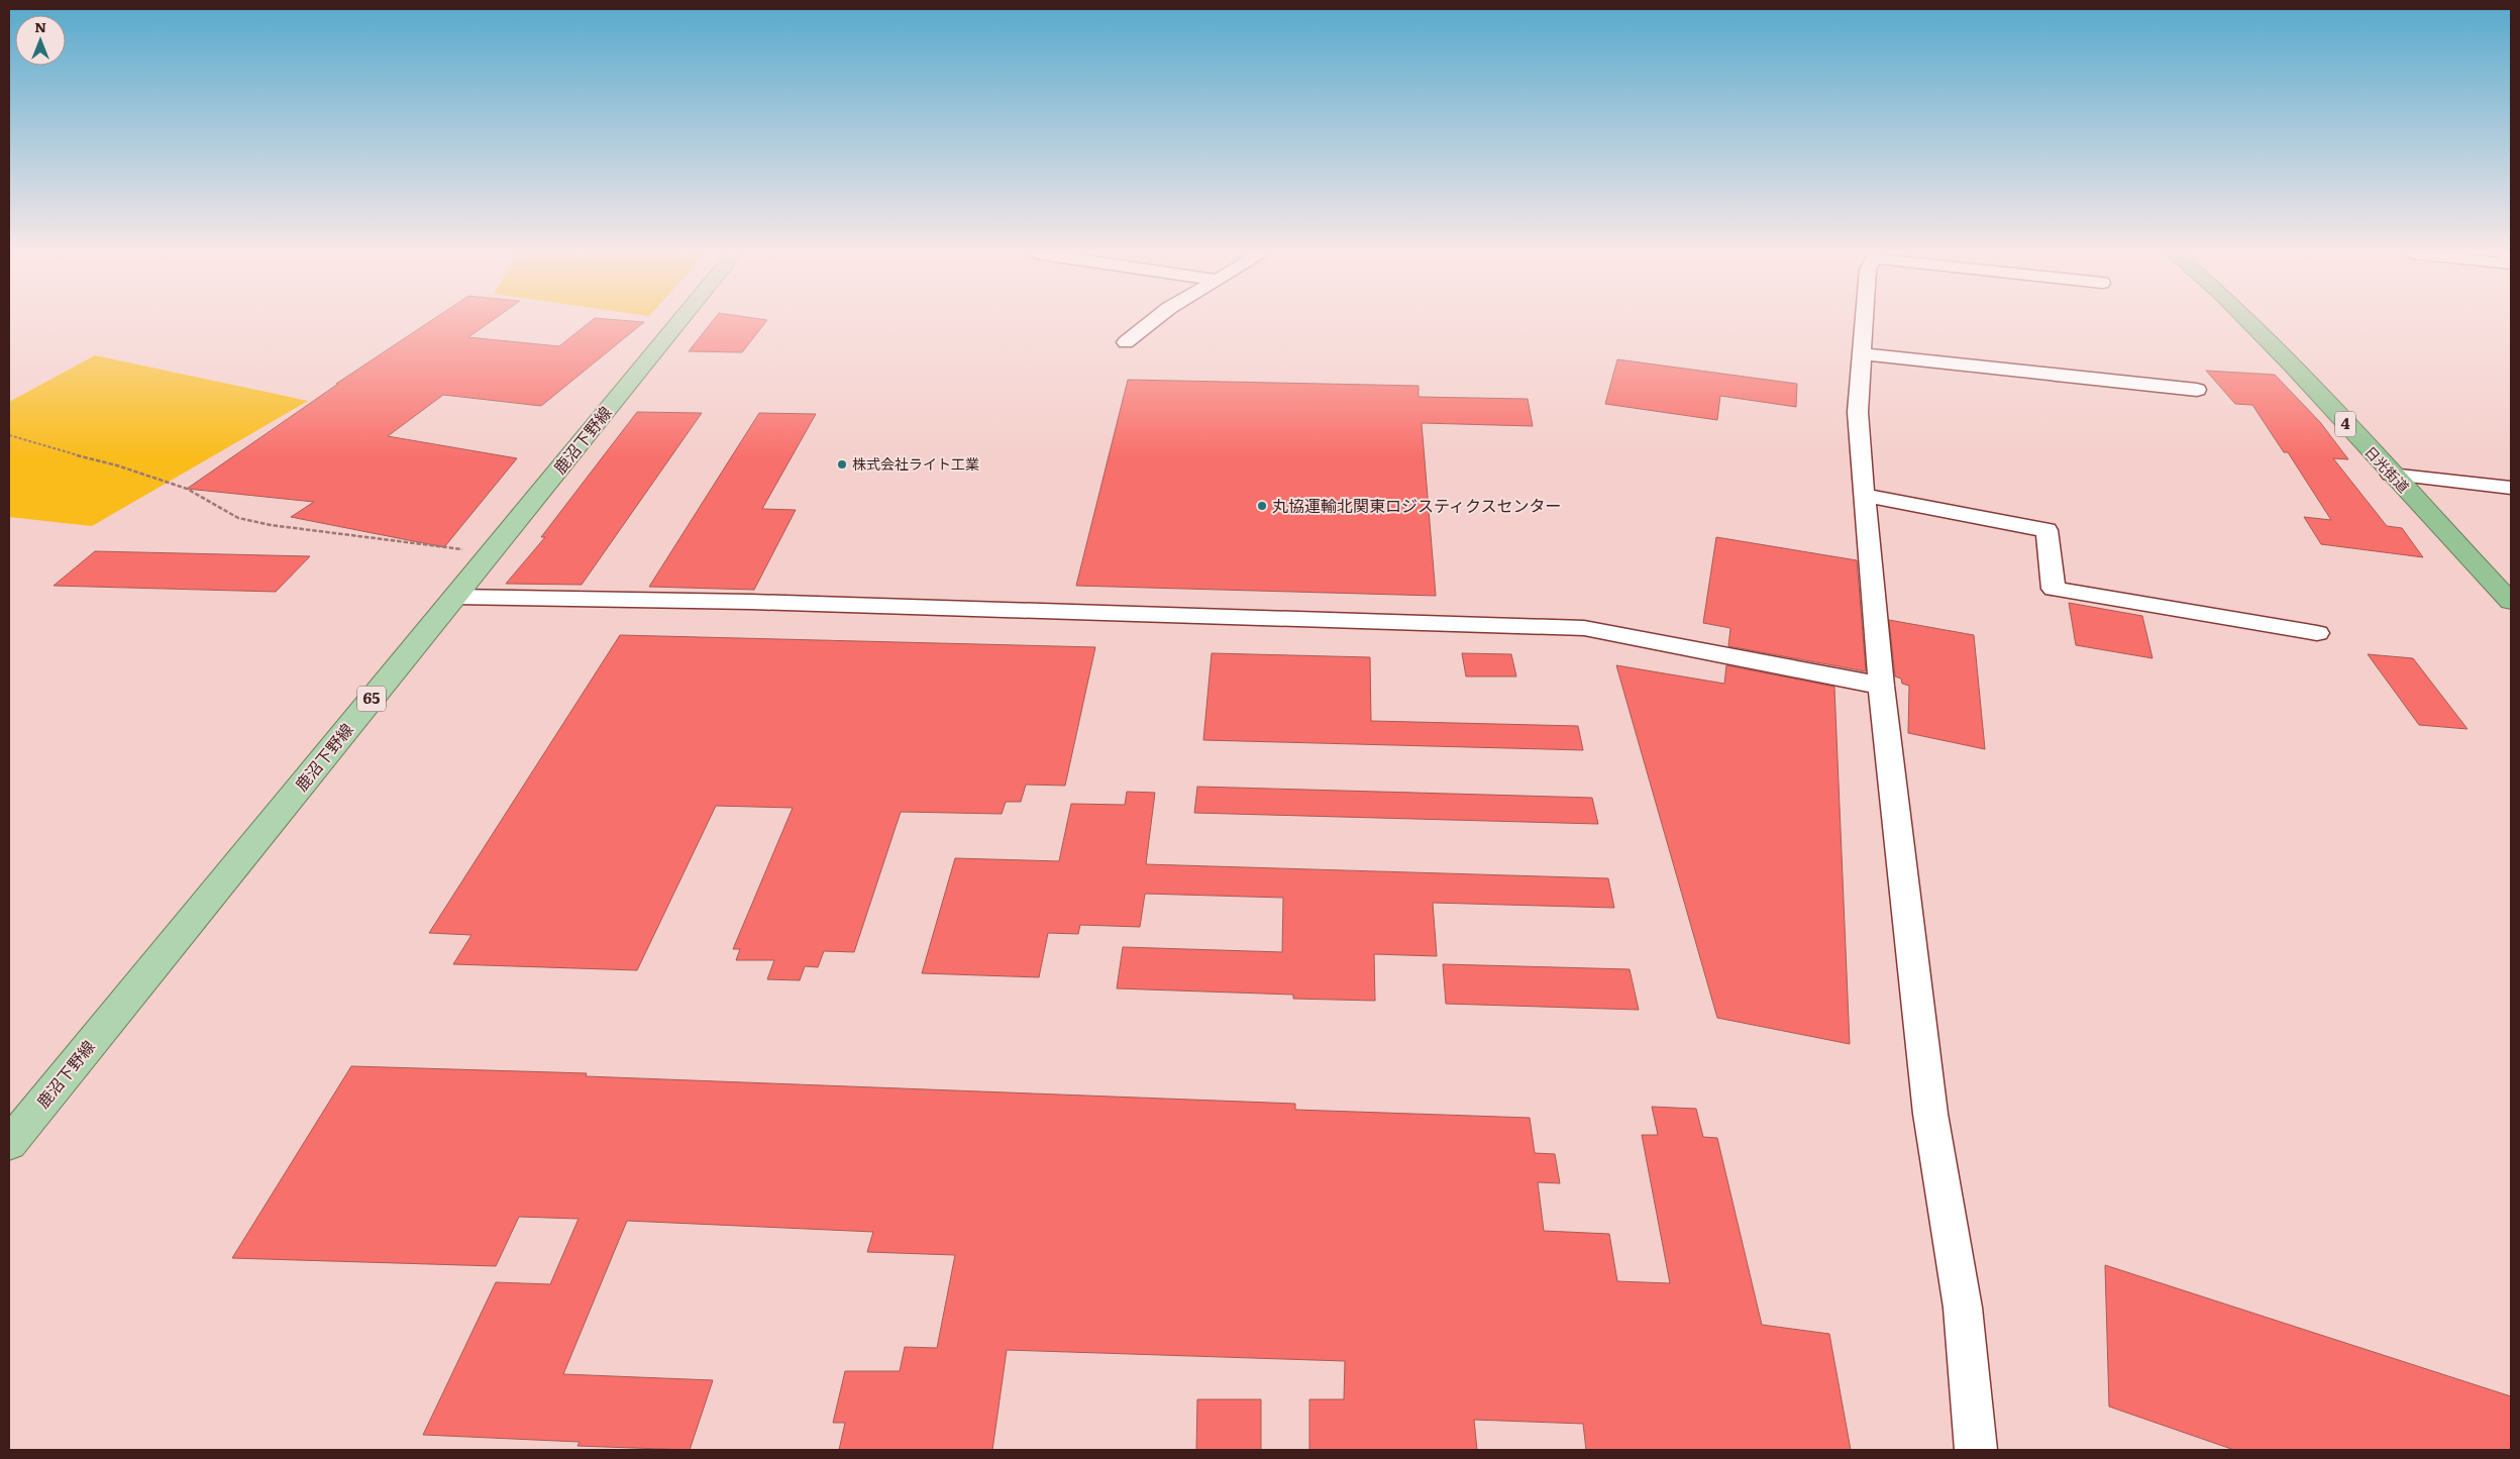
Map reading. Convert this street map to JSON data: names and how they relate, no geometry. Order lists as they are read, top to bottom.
{
  "streets": {
    "highway": ["4", "日光街道"],
    "main road": ["鹿沼下野線", "65"]
  },
  "places": ["株式会社ライト工業", "丸協運輸北関東ロジスティクスセンター"],
  "north": "top"
}
